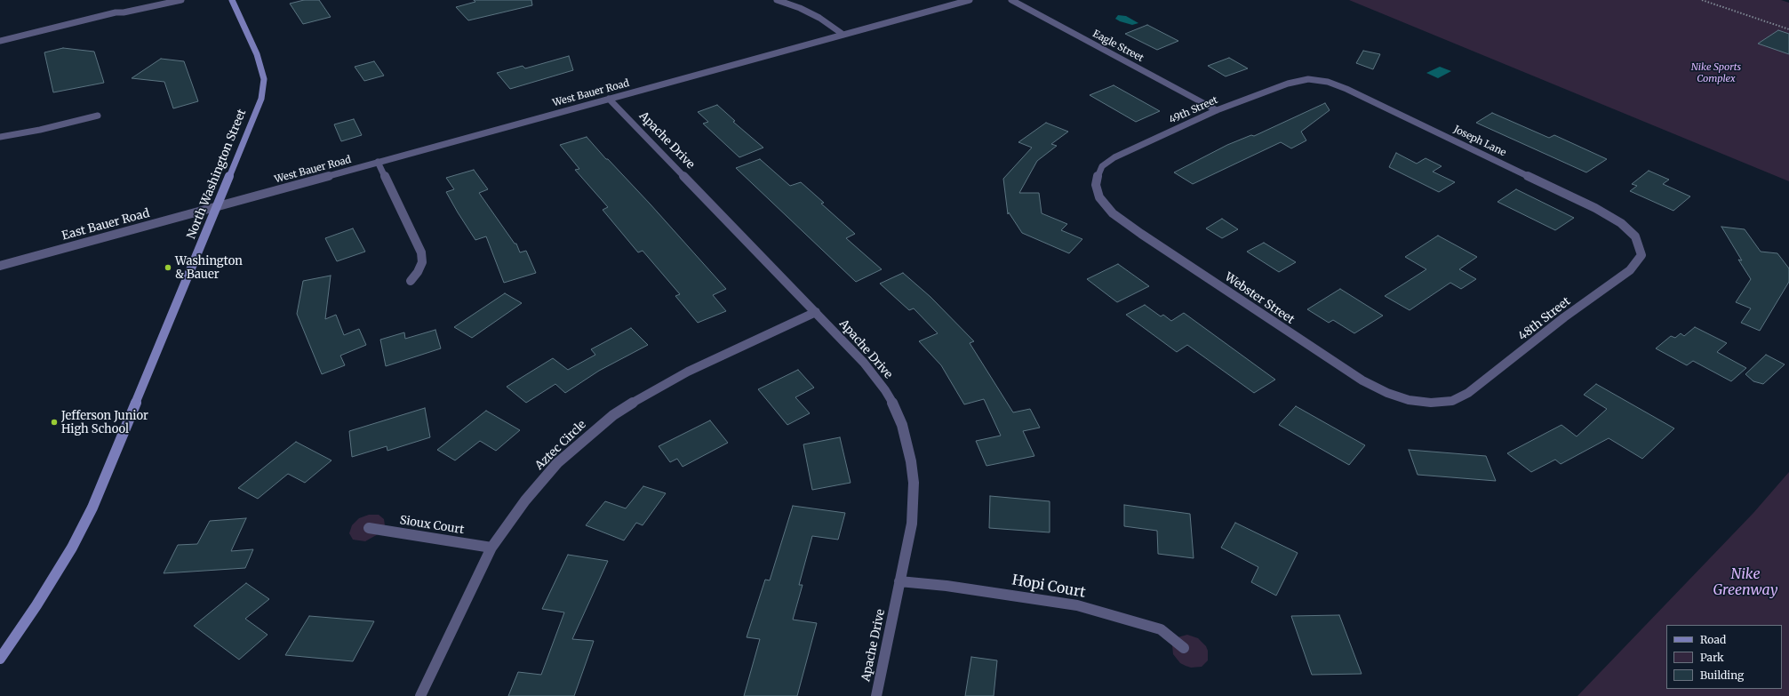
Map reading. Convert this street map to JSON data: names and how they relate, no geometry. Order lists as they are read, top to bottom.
{
  "streets": {
    "main road": ["North Washington Street"],
    "street": [
      "Eagle Street",
      "West Bauer Road",
      "49th Street",
      "Apache Drive",
      "Joseph Lane",
      "East Bauer Road",
      "Webster Street",
      "48th Street",
      "Aztec Circle",
      "Sioux Court",
      "Hopi Court"
    ]
  },
  "crossings": [
    ["Eagle Street", "49th Street"],
    ["West Bauer Road", "Apache Drive"],
    ["West Bauer Road", "North Washington Street"],
    ["West Bauer Road", "East Bauer Road"],
    ["49th Street", "Joseph Lane"],
    ["49th Street", "Webster Street"],
    ["Apache Drive", "Aztec Circle"],
    ["Apache Drive", "Hopi Court"],
    ["Joseph Lane", "48th Street"],
    ["North Washington Street", "East Bauer Road"],
    ["Webster Street", "48th Street"],
    ["Aztec Circle", "Sioux Court"]
  ],
  "parks": ["Nike Sports Complex", "Nike Greenway"],
  "places": ["Washington & Bauer", "Jefferson Junior High School"],
  "legend": ["Road", "Park", "Building"]
}
